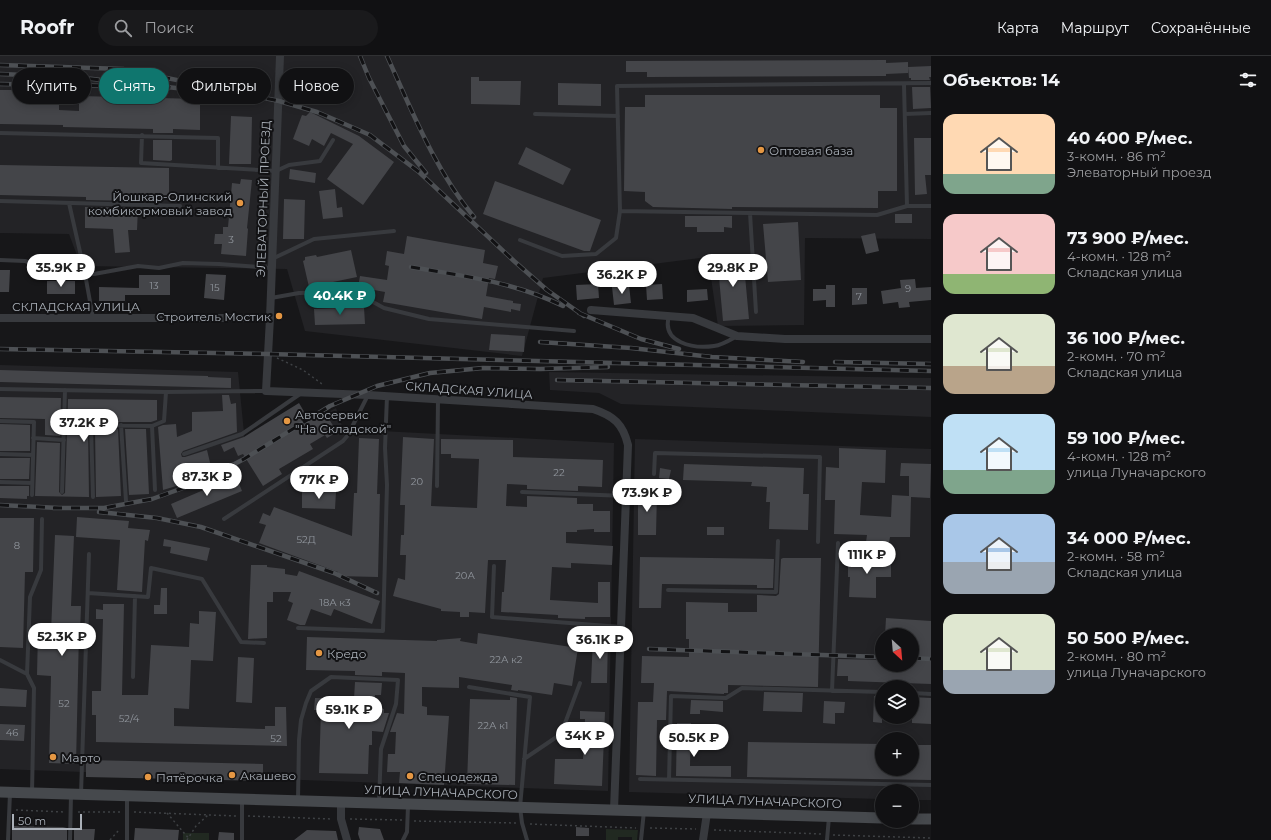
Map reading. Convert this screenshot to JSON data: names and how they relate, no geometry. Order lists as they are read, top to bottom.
{
  "streets": {
    "main road": ["УЛИЦА ЛУНАЧАРСКОГО"],
    "street": ["ЭЛЕВАТОРНЫЙ ПРОЕЗД", "СКЛАДСКАЯ УЛИЦА"]
  },
  "crossings": [
    ["ЭЛЕВАТОРНЫЙ ПРОЕЗД", "СКЛАДСКАЯ УЛИЦА"],
    ["СКЛАДСКАЯ УЛИЦА", "УЛИЦА ЛУНАЧАРСКОГО"]
  ],
  "places": [
    "Оптовая база",
    "Йошкар-Олинский комбикормовый завод",
    "Строитель Мостик",
    "Автосервис \"На Складской\"",
    "Кредо",
    "Марто",
    "Акашево",
    "Спецодежда",
    "Пятёрочка"
  ],
  "house_numbers": [
    "3",
    "13",
    "15",
    "9",
    "7",
    "22",
    "20",
    "52Д",
    "8",
    "20А",
    "18А к3",
    "22А к2",
    "52",
    "52/4",
    "22А к1",
    "46",
    "52"
  ],
  "scale_bar": "50 m",
  "north": "bottom right",
  "page": {
    "header": "Roofr",
    "search": "Поиск",
    "nav": ["Карта", "Маршрут", "Сохранённые"],
    "heading": "Объектов: 14",
    "chip": [
      "Купить",
      "Снять",
      "Фильтры",
      "Новое"
    ],
    "list": [
      {
        "name": "40 400 ₽/мес.",
        "note": "3-комн. · 86 m² · Элеваторный проезд"
      },
      {
        "name": "73 900 ₽/мес.",
        "note": "4-комн. · 128 m² · Складская улица"
      },
      {
        "name": "36 100 ₽/мес.",
        "note": "2-комн. · 70 m² · Складская улица"
      },
      {
        "name": "59 100 ₽/мес.",
        "note": "4-комн. · 128 m² · улица Луначарского"
      },
      {
        "name": "34 000 ₽/мес.",
        "note": "2-комн. · 58 m² · Складская улица"
      },
      {
        "name": "50 500 ₽/мес.",
        "note": "2-комн. · 80 m² · улица Луначарского"
      }
    ],
    "price": [
      "35.9K ₽",
      "29.8K ₽",
      "36.2K ₽",
      "40.4K ₽",
      "37.2K ₽",
      "87.3K ₽",
      "77K ₽",
      "73.9K ₽",
      "111K ₽",
      "52.3K ₽",
      "36.1K ₽",
      "59.1K ₽",
      "34K ₽",
      "50.5K ₽"
    ],
    "map_buttons": ["+", "−"],
    "scale": "50 m"
  }
}
